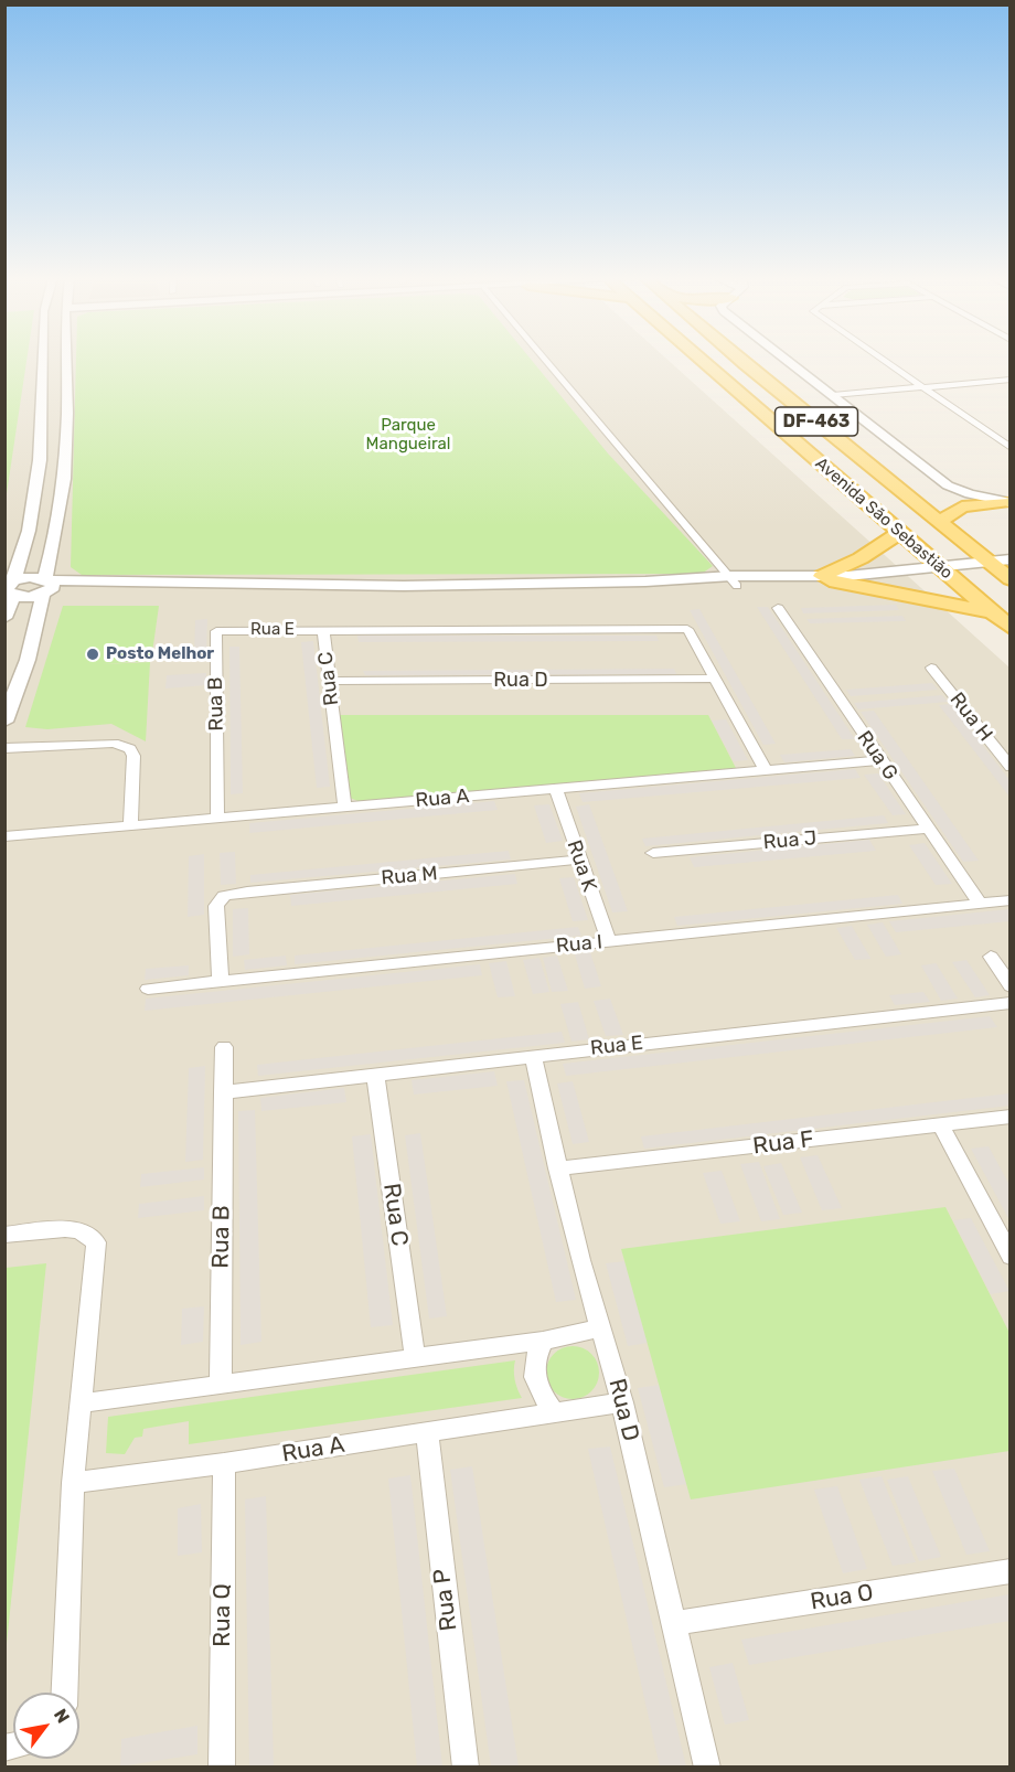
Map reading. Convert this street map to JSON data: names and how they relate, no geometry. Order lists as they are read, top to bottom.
{
  "streets": {
    "main road": ["DF-463", "Avenida São Sebastião"],
    "street": [
      "Rua E",
      "Rua C",
      "Rua D",
      "Rua B",
      "Rua H",
      "Rua G",
      "Rua A",
      "Rua J",
      "Rua K",
      "Rua M",
      "Rua I",
      "Rua F",
      "Rua O",
      "Rua P",
      "Rua Q"
    ]
  },
  "crossings": [
    ["Rua E", "Rua C"],
    ["Rua E", "Rua D"],
    ["Rua E", "Rua B"],
    ["Rua C", "Rua D"],
    ["Rua C", "Rua A"],
    ["Rua D", "Rua A"],
    ["Rua D", "Rua F"],
    ["Rua D", "Rua O"],
    ["Rua B", "Rua A"],
    ["Rua G", "Rua A"],
    ["Rua G", "Rua J"],
    ["Rua G", "Rua I"],
    ["Rua A", "Rua K"],
    ["Rua A", "Rua P"],
    ["Rua A", "Rua Q"],
    ["Rua K", "Rua M"],
    ["Rua K", "Rua I"],
    ["Rua M", "Rua I"]
  ],
  "parks": ["Parque Mangueiral"],
  "places": ["Posto Melhor"],
  "north": "top right"
}
